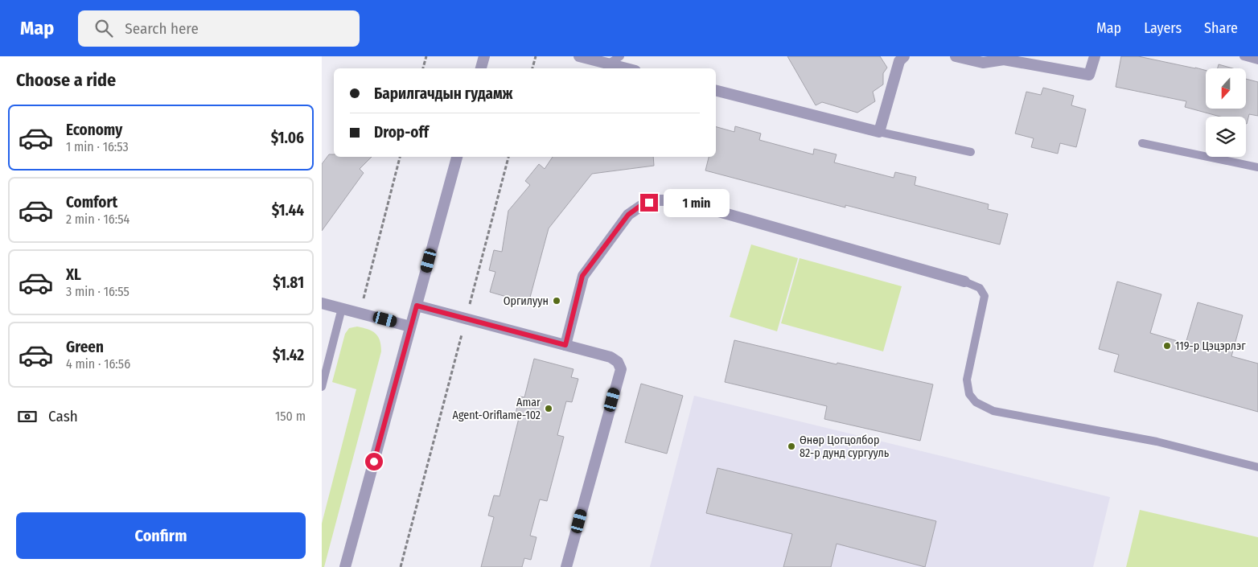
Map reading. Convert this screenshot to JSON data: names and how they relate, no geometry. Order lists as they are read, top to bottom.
{
  "places": [
    "Оргилуун",
    "119-р Цэцэрлэг",
    "Amar Agent-Oriflame-102",
    "Өнөр Цогцолбор 82-р дунд сургууль"
  ],
  "north": "bottom",
  "page": {
    "header": "Map",
    "search": "Search here",
    "nav": ["Map", "Layers", "Share"],
    "heading": "Choose a ride",
    "banner": ["Барилгачдын гудамж", "Drop-off"],
    "list": [
      {
        "name": "Economy",
        "note": "1 min · 16:53",
        "value": "$1.06"
      },
      {
        "name": "Comfort",
        "note": "2 min · 16:54",
        "value": "$1.44"
      },
      {
        "name": "XL",
        "note": "3 min · 16:55",
        "value": "$1.81"
      },
      {
        "name": "Green",
        "note": "4 min · 16:56",
        "value": "$1.42"
      }
    ],
    "bubble": "1 min",
    "pay": ["Cash", "150 m"],
    "buttons": "Confirm"
  }
}
